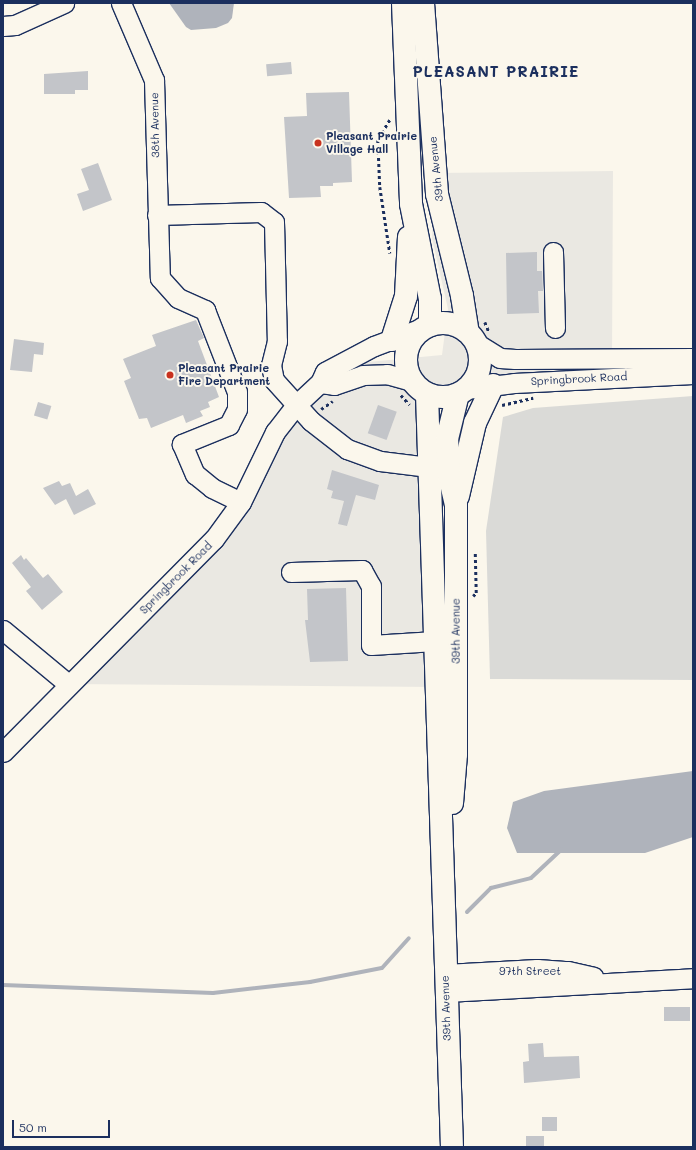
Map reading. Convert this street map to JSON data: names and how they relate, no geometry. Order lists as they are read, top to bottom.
{
  "streets": {
    "main road": ["39th Avenue"],
    "street": ["38th Avenue", "Springbrook Road", "97th Street"]
  },
  "crossings": [
    ["38th Avenue", "Springbrook Road"],
    ["39th Avenue", "Springbrook Road"],
    ["39th Avenue", "97th Street"]
  ],
  "districts": ["PLEASANT PRAIRIE"],
  "places": ["Pleasant Prairie Village Hall", "Pleasant Prairie Fire Department"],
  "scale_bar": "50 m"
}
